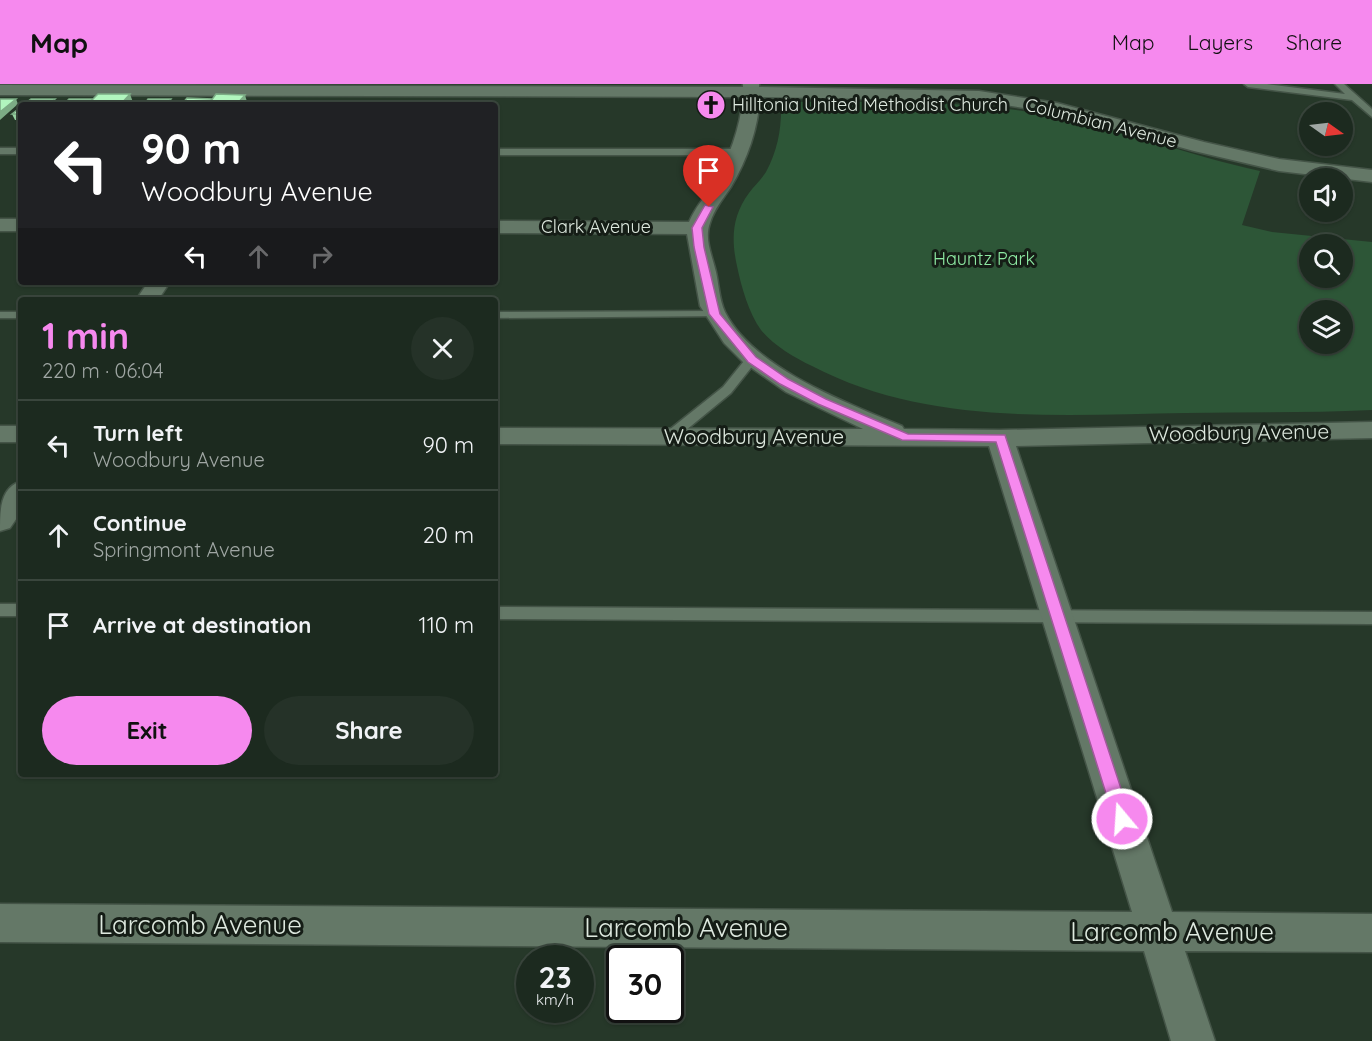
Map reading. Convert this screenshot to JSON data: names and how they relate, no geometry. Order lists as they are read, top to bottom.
{
  "streets": {
    "street": [
      "Columbian Avenue",
      "Clark Avenue",
      "Woodbury Avenue",
      "Larcomb Avenue"
    ]
  },
  "parks": ["Hauntz Park"],
  "places": {
    "church": ["Hilltonia United Methodist Church"]
  },
  "north": "right",
  "page": {
    "header": "Map",
    "nav": ["Map", "Layers", "Share"],
    "turn": ["90 m", "Woodbury Avenue"],
    "heading": ["1 min", "220 m · 06:04"],
    "list": [
      {
        "name": "Turn left",
        "note": "Woodbury Avenue",
        "value": "90 m"
      },
      {
        "name": "Continue",
        "note": "Springmont Avenue",
        "value": "20 m"
      },
      {
        "name": "Arrive at destination",
        "value": "110 m"
      }
    ],
    "buttons": ["Exit", "Share"],
    "speed": "23 km/h",
    "limit": "30"
  }
}
